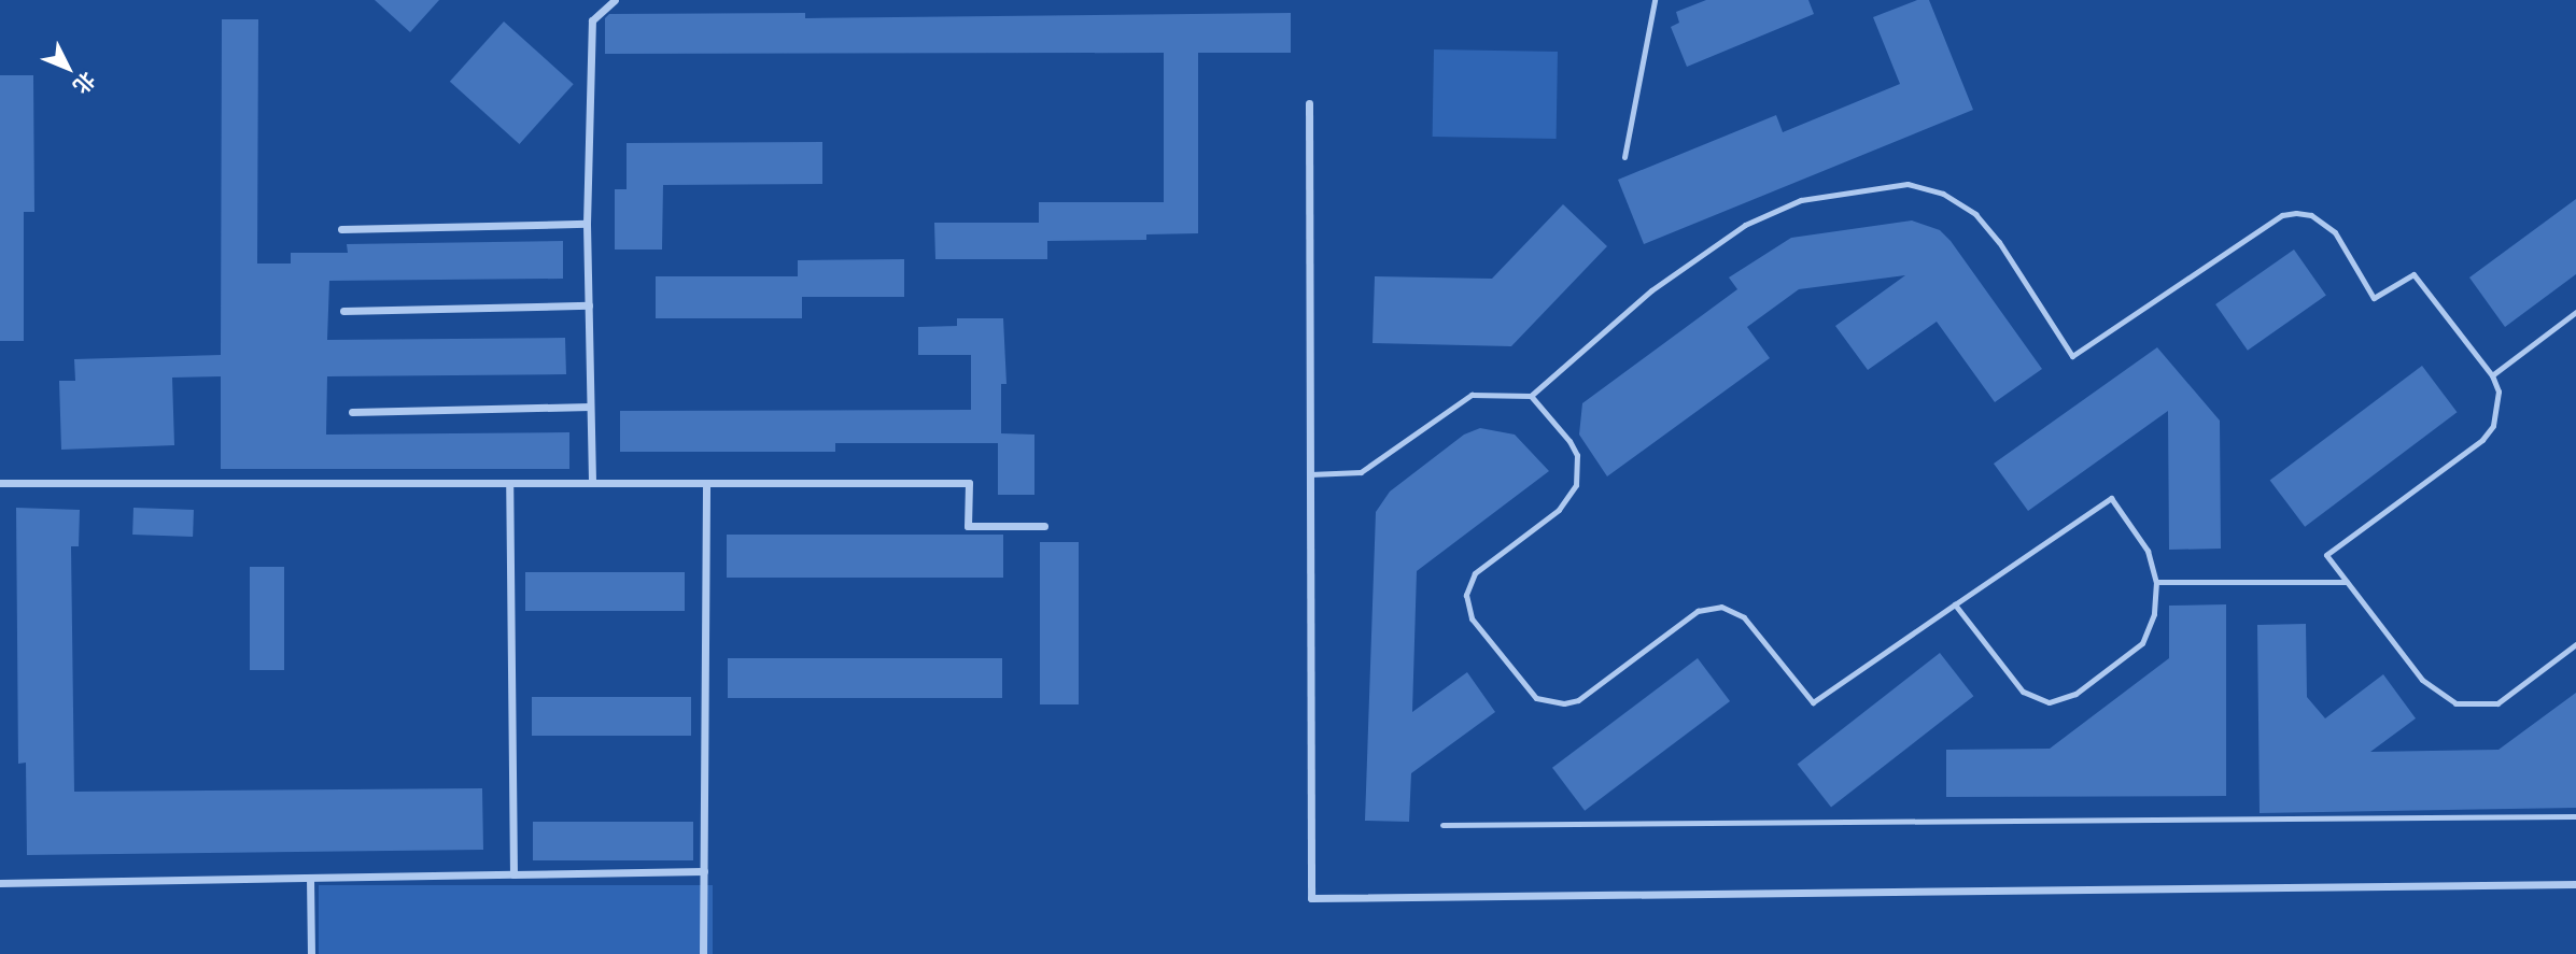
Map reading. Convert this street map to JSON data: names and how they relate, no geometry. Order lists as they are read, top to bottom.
{
  "north": "bottom right"
}
